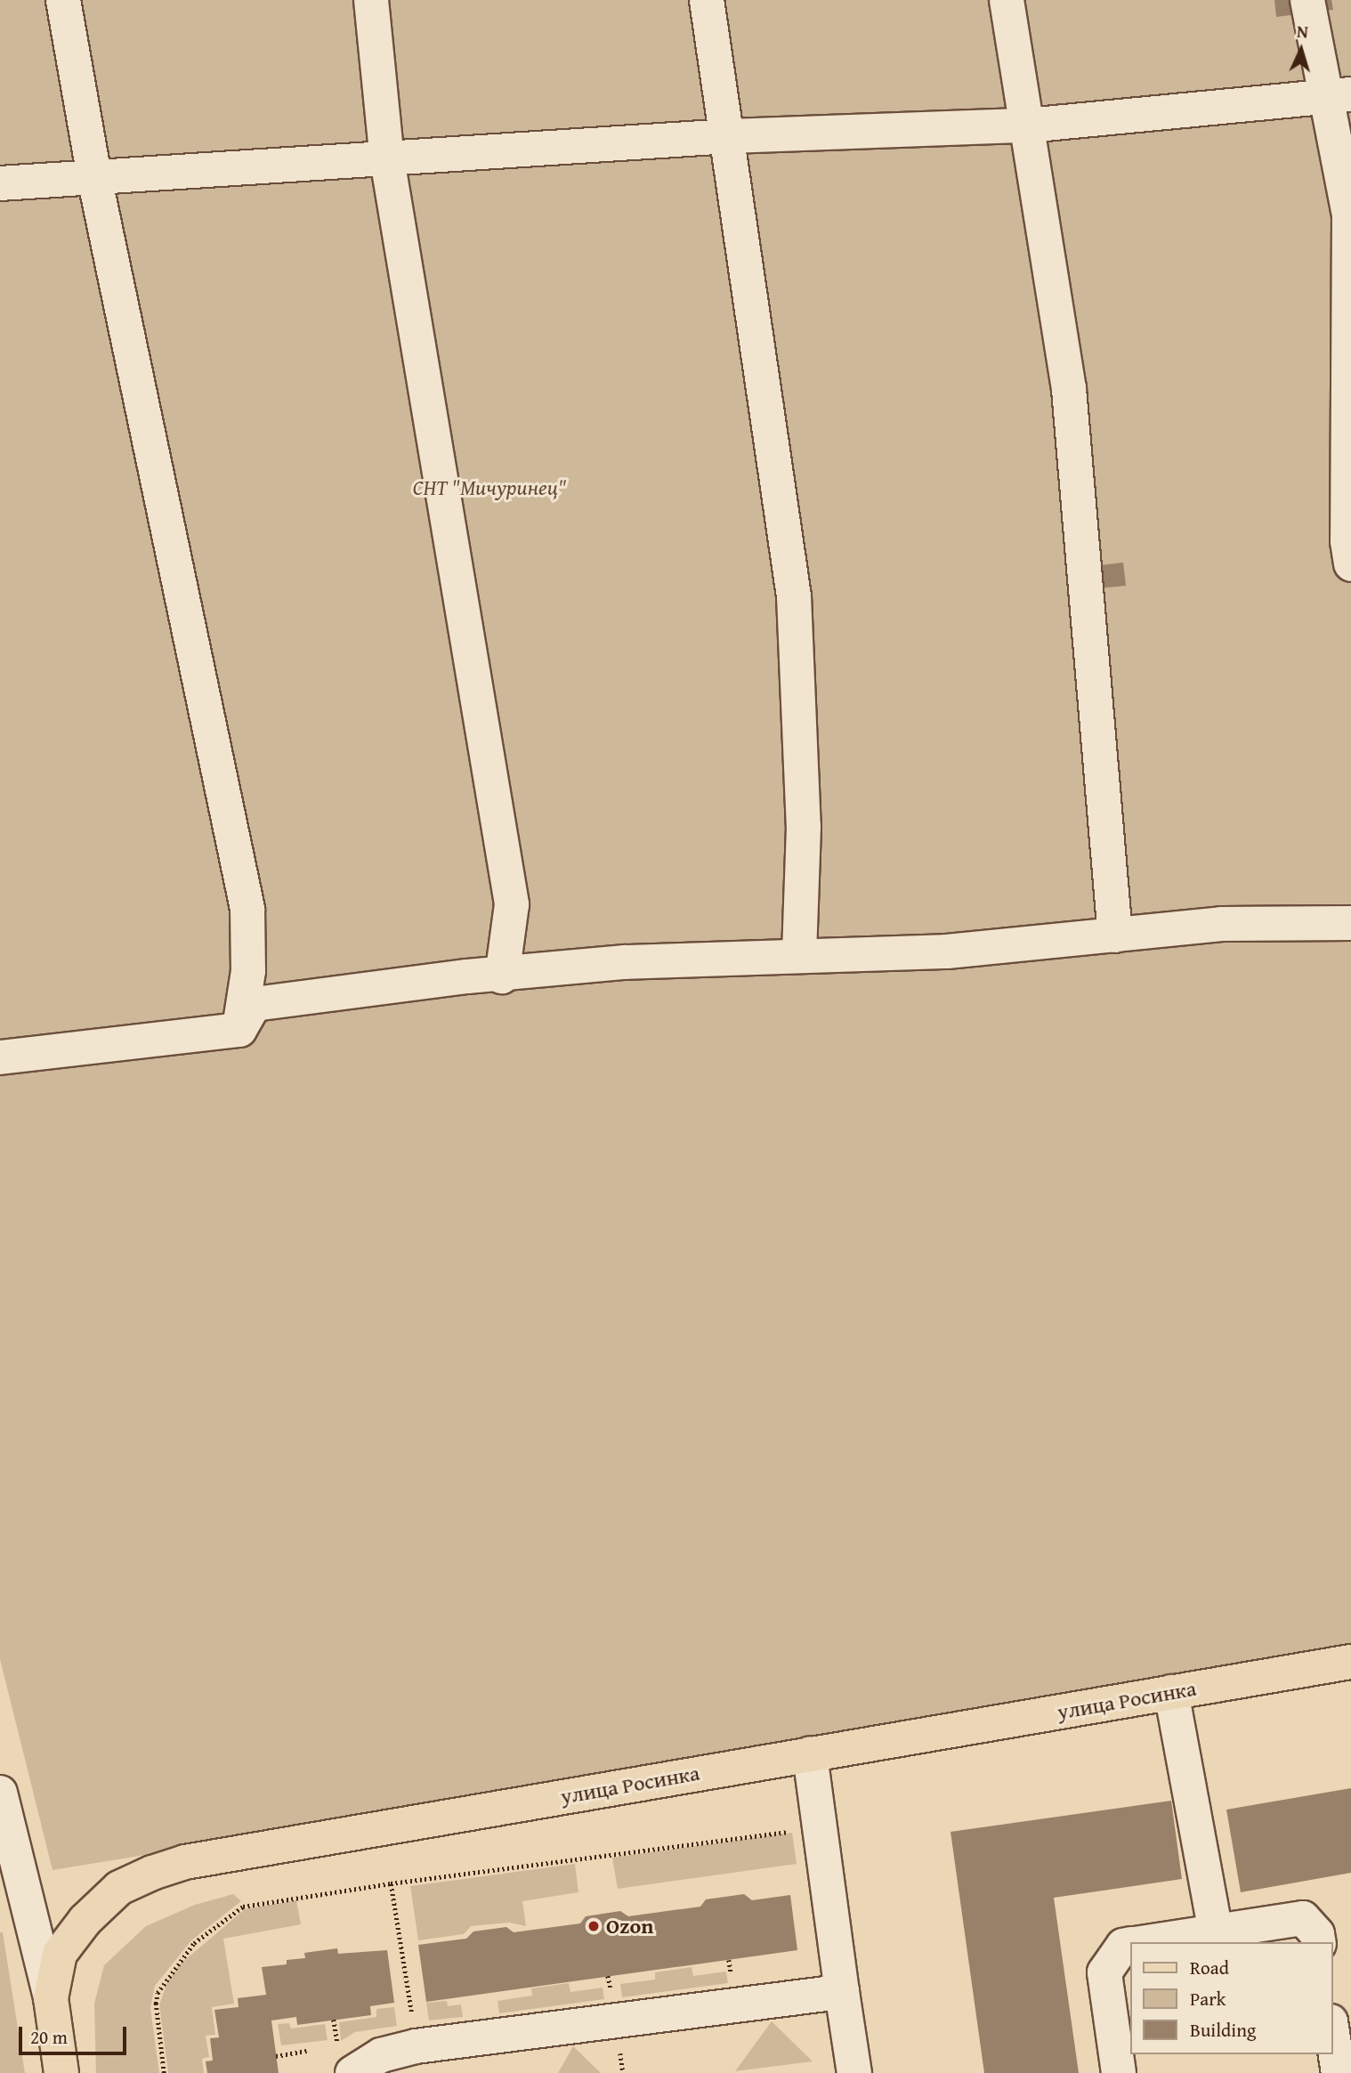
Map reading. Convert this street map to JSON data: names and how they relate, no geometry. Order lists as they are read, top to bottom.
{
  "streets": {
    "main road": ["улица Росинка"]
  },
  "parks": ["СНТ \"Мичуринец\""],
  "places": ["Ozon"],
  "legend": ["Road", "Park", "Building"],
  "scale_bar": "20 m",
  "north": "top"
}
